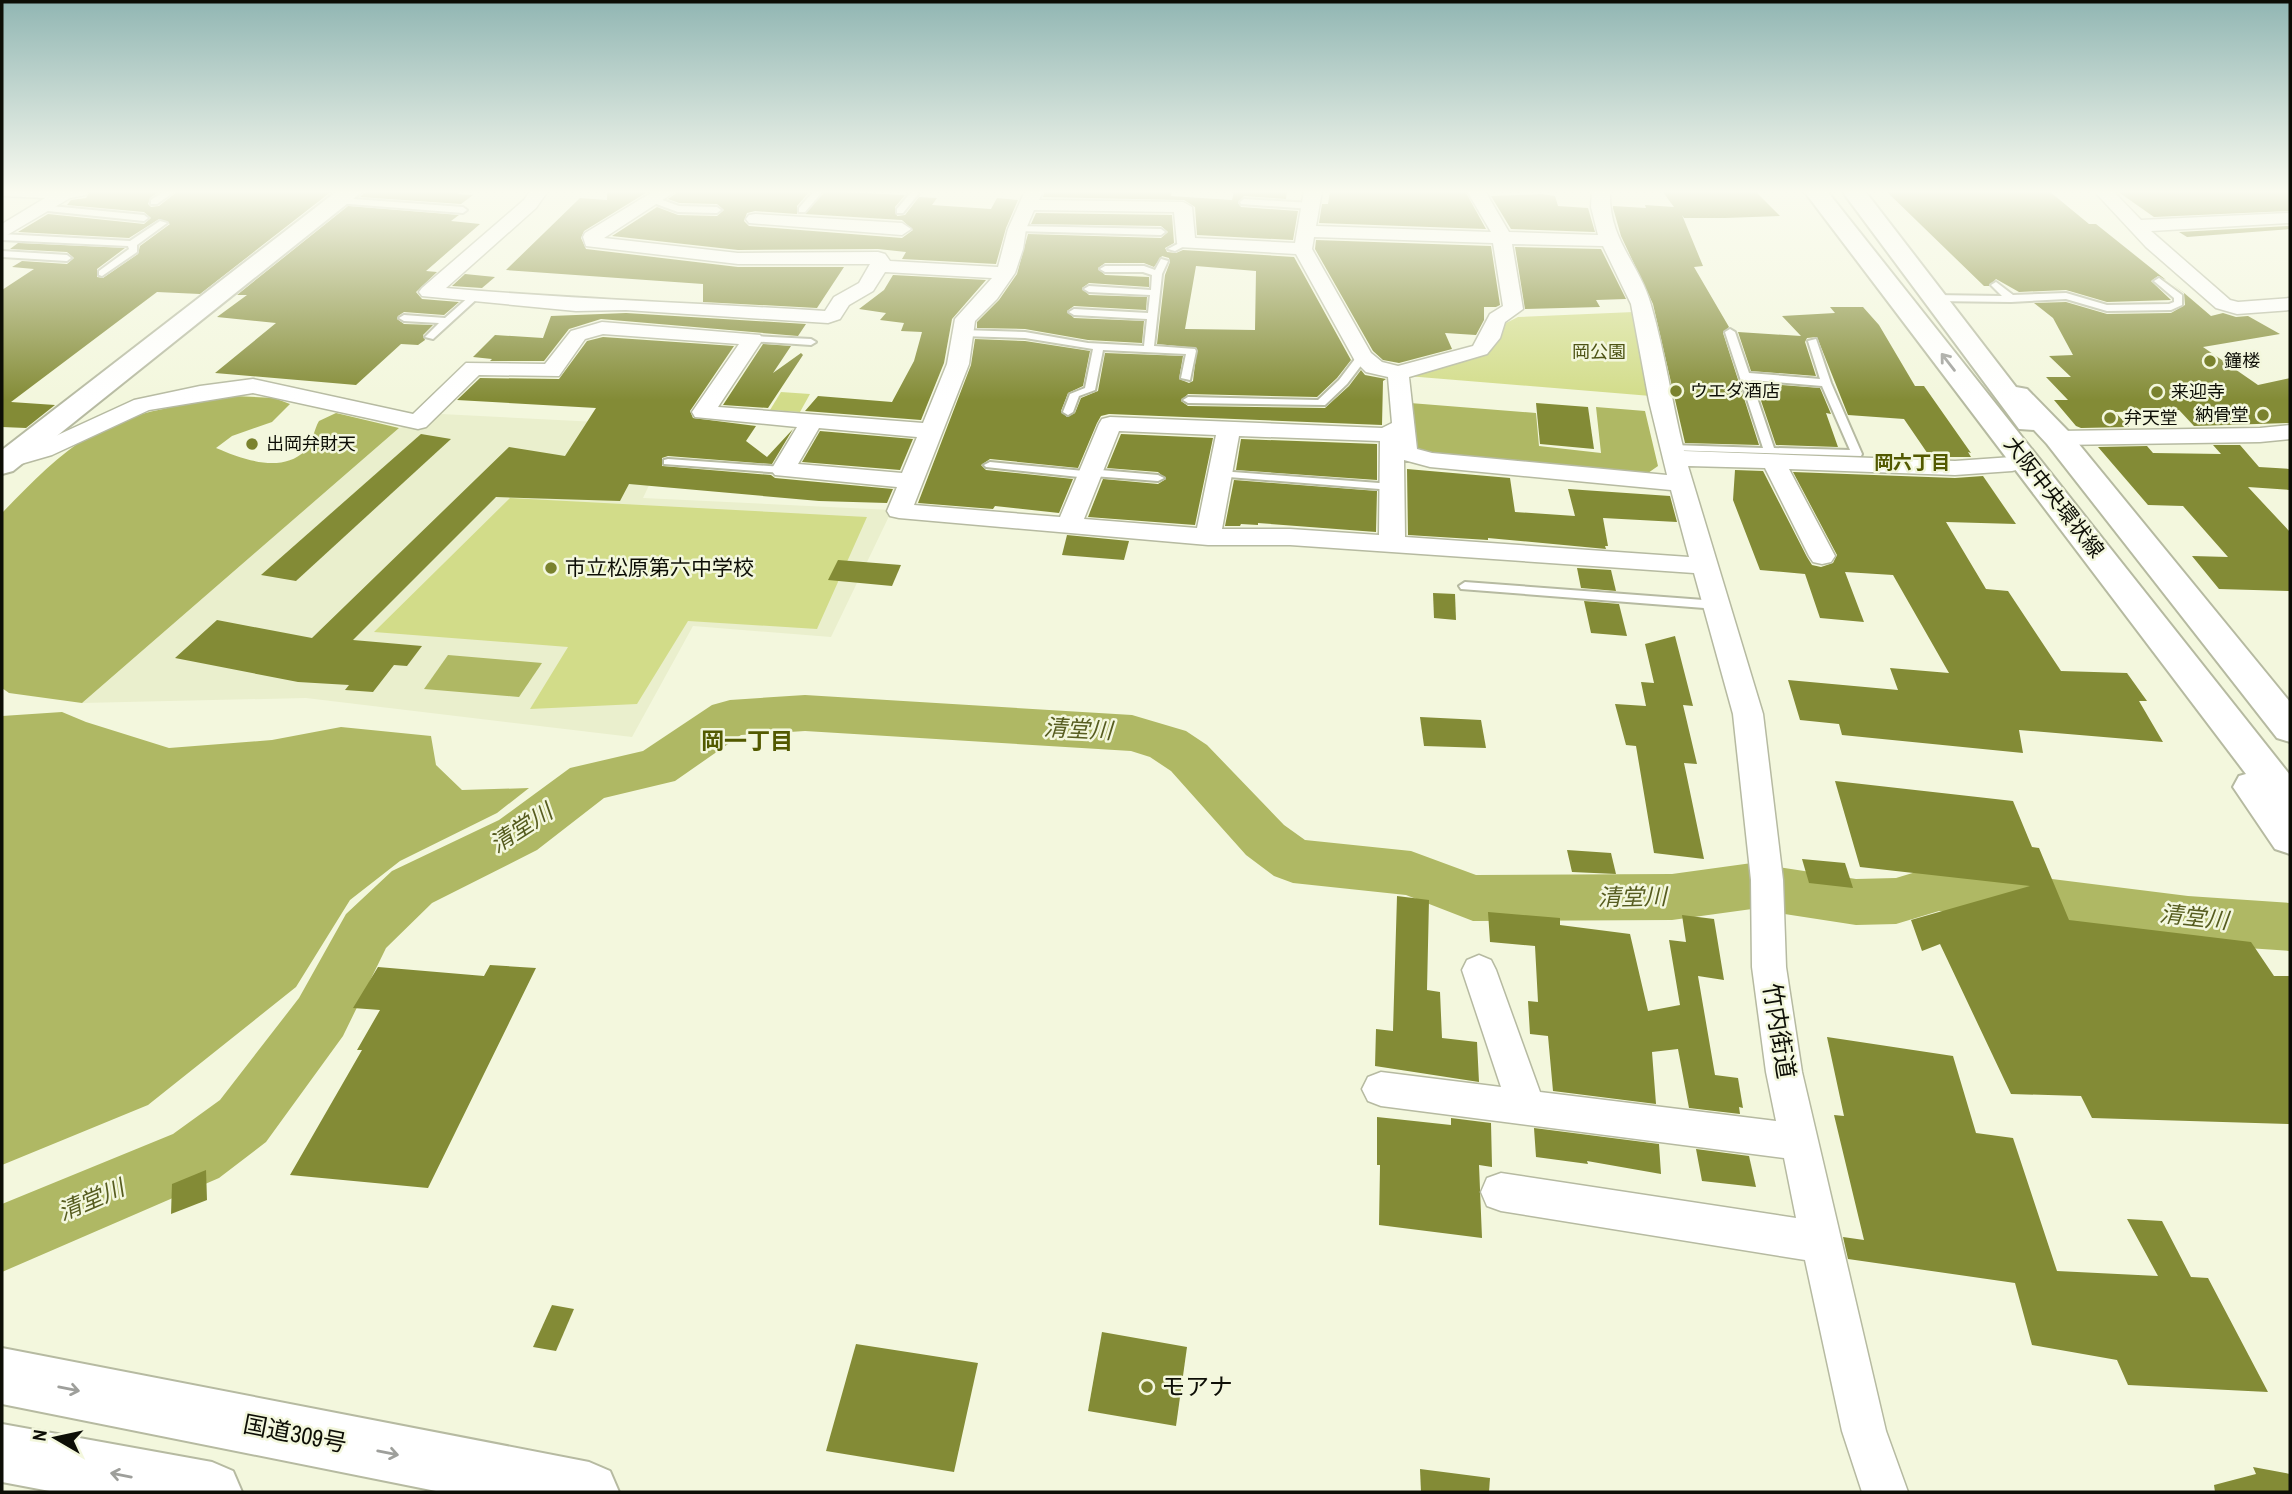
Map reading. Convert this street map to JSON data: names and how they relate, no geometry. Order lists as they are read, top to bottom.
{
  "streets": {
    "main road": ["大阪中央環状線", "国道309号"],
    "street": ["竹内街道"]
  },
  "districts": ["岡六丁目", "岡一丁目"],
  "water": ["清堂川"],
  "parks": ["岡公園"],
  "places": [
    "鐘楼",
    "ウエダ酒店",
    "来迎寺",
    "納骨堂",
    "弁天堂",
    "出岡弁財天",
    "市立松原第六中学校",
    "モアナ"
  ],
  "north": "left"
}
